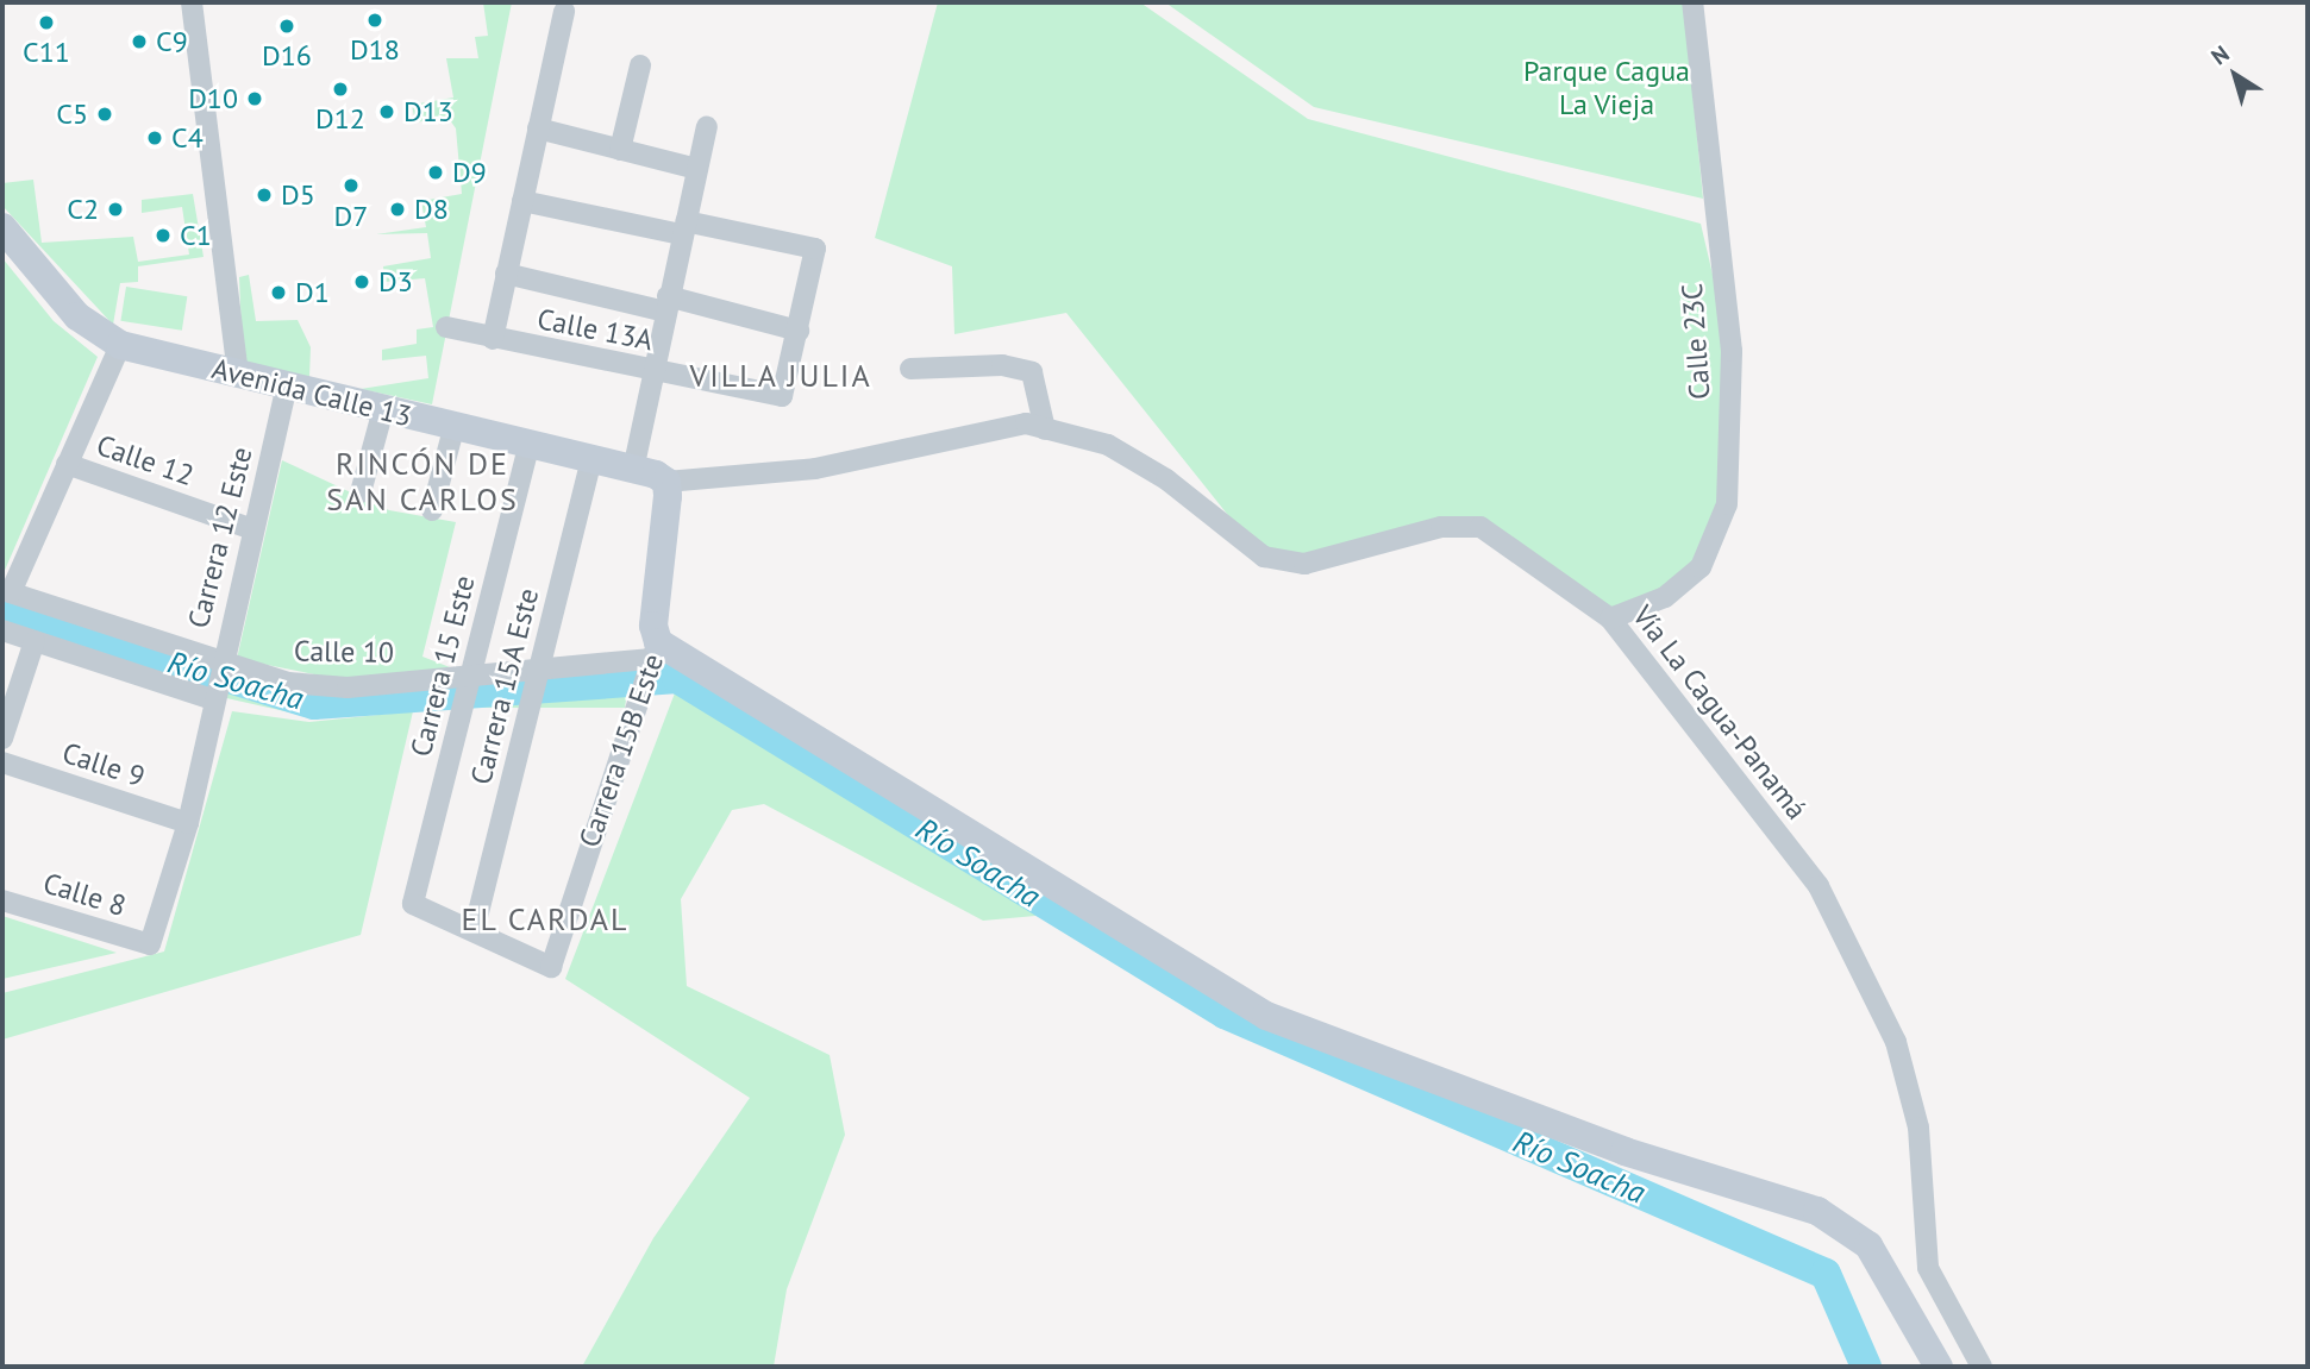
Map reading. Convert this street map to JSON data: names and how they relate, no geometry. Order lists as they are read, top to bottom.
{
  "streets": {
    "main road": ["Avenida Calle 13", "Carrera 15B Este"],
    "street": [
      "Calle 13A",
      "Calle 23C",
      "Calle 12",
      "Carrera 12 Este",
      "Calle 10",
      "Carrera 15 Este",
      "Carrera 15A Este",
      "Vía La Cagua-Panamá",
      "Calle 9",
      "Calle 8"
    ]
  },
  "crossings": [
    ["Calle 23C", "Vía La Cagua-Panamá"],
    ["Avenida Calle 13", "Carrera 12 Este"],
    ["Avenida Calle 13", "Carrera 15 Este"],
    ["Avenida Calle 13", "Carrera 15A Este"],
    ["Avenida Calle 13", "Vía La Cagua-Panamá"],
    ["Avenida Calle 13", "Carrera 15B Este"],
    ["Calle 12", "Carrera 12 Este"],
    ["Carrera 12 Este", "Calle 10"],
    ["Carrera 12 Este", "Calle 9"],
    ["Carrera 12 Este", "Calle 8"],
    ["Calle 10", "Carrera 15 Este"],
    ["Calle 10", "Carrera 15A Este"],
    ["Calle 10", "Carrera 15B Este"],
    ["Carrera 15 Este", "Carrera 15A Este"],
    ["Carrera 15 Este", "Carrera 15B Este"],
    ["Carrera 15A Este", "Carrera 15B Este"],
    ["Vía La Cagua-Panamá", "Carrera 15B Este"]
  ],
  "districts": ["VILLA JULIA", "RINCÓN DE SAN CARLOS", "EL CARDAL"],
  "water": ["Río Soacha"],
  "parks": ["Parque Cagua La Vieja"],
  "places": [
    "D18",
    "C11",
    "D16",
    "C9",
    "D12",
    "D10",
    "D13",
    "C5",
    "C4",
    "D9",
    "D7",
    "D5",
    "C2",
    "D8",
    "C1",
    "D3",
    "D1"
  ],
  "north": "top left"
}
